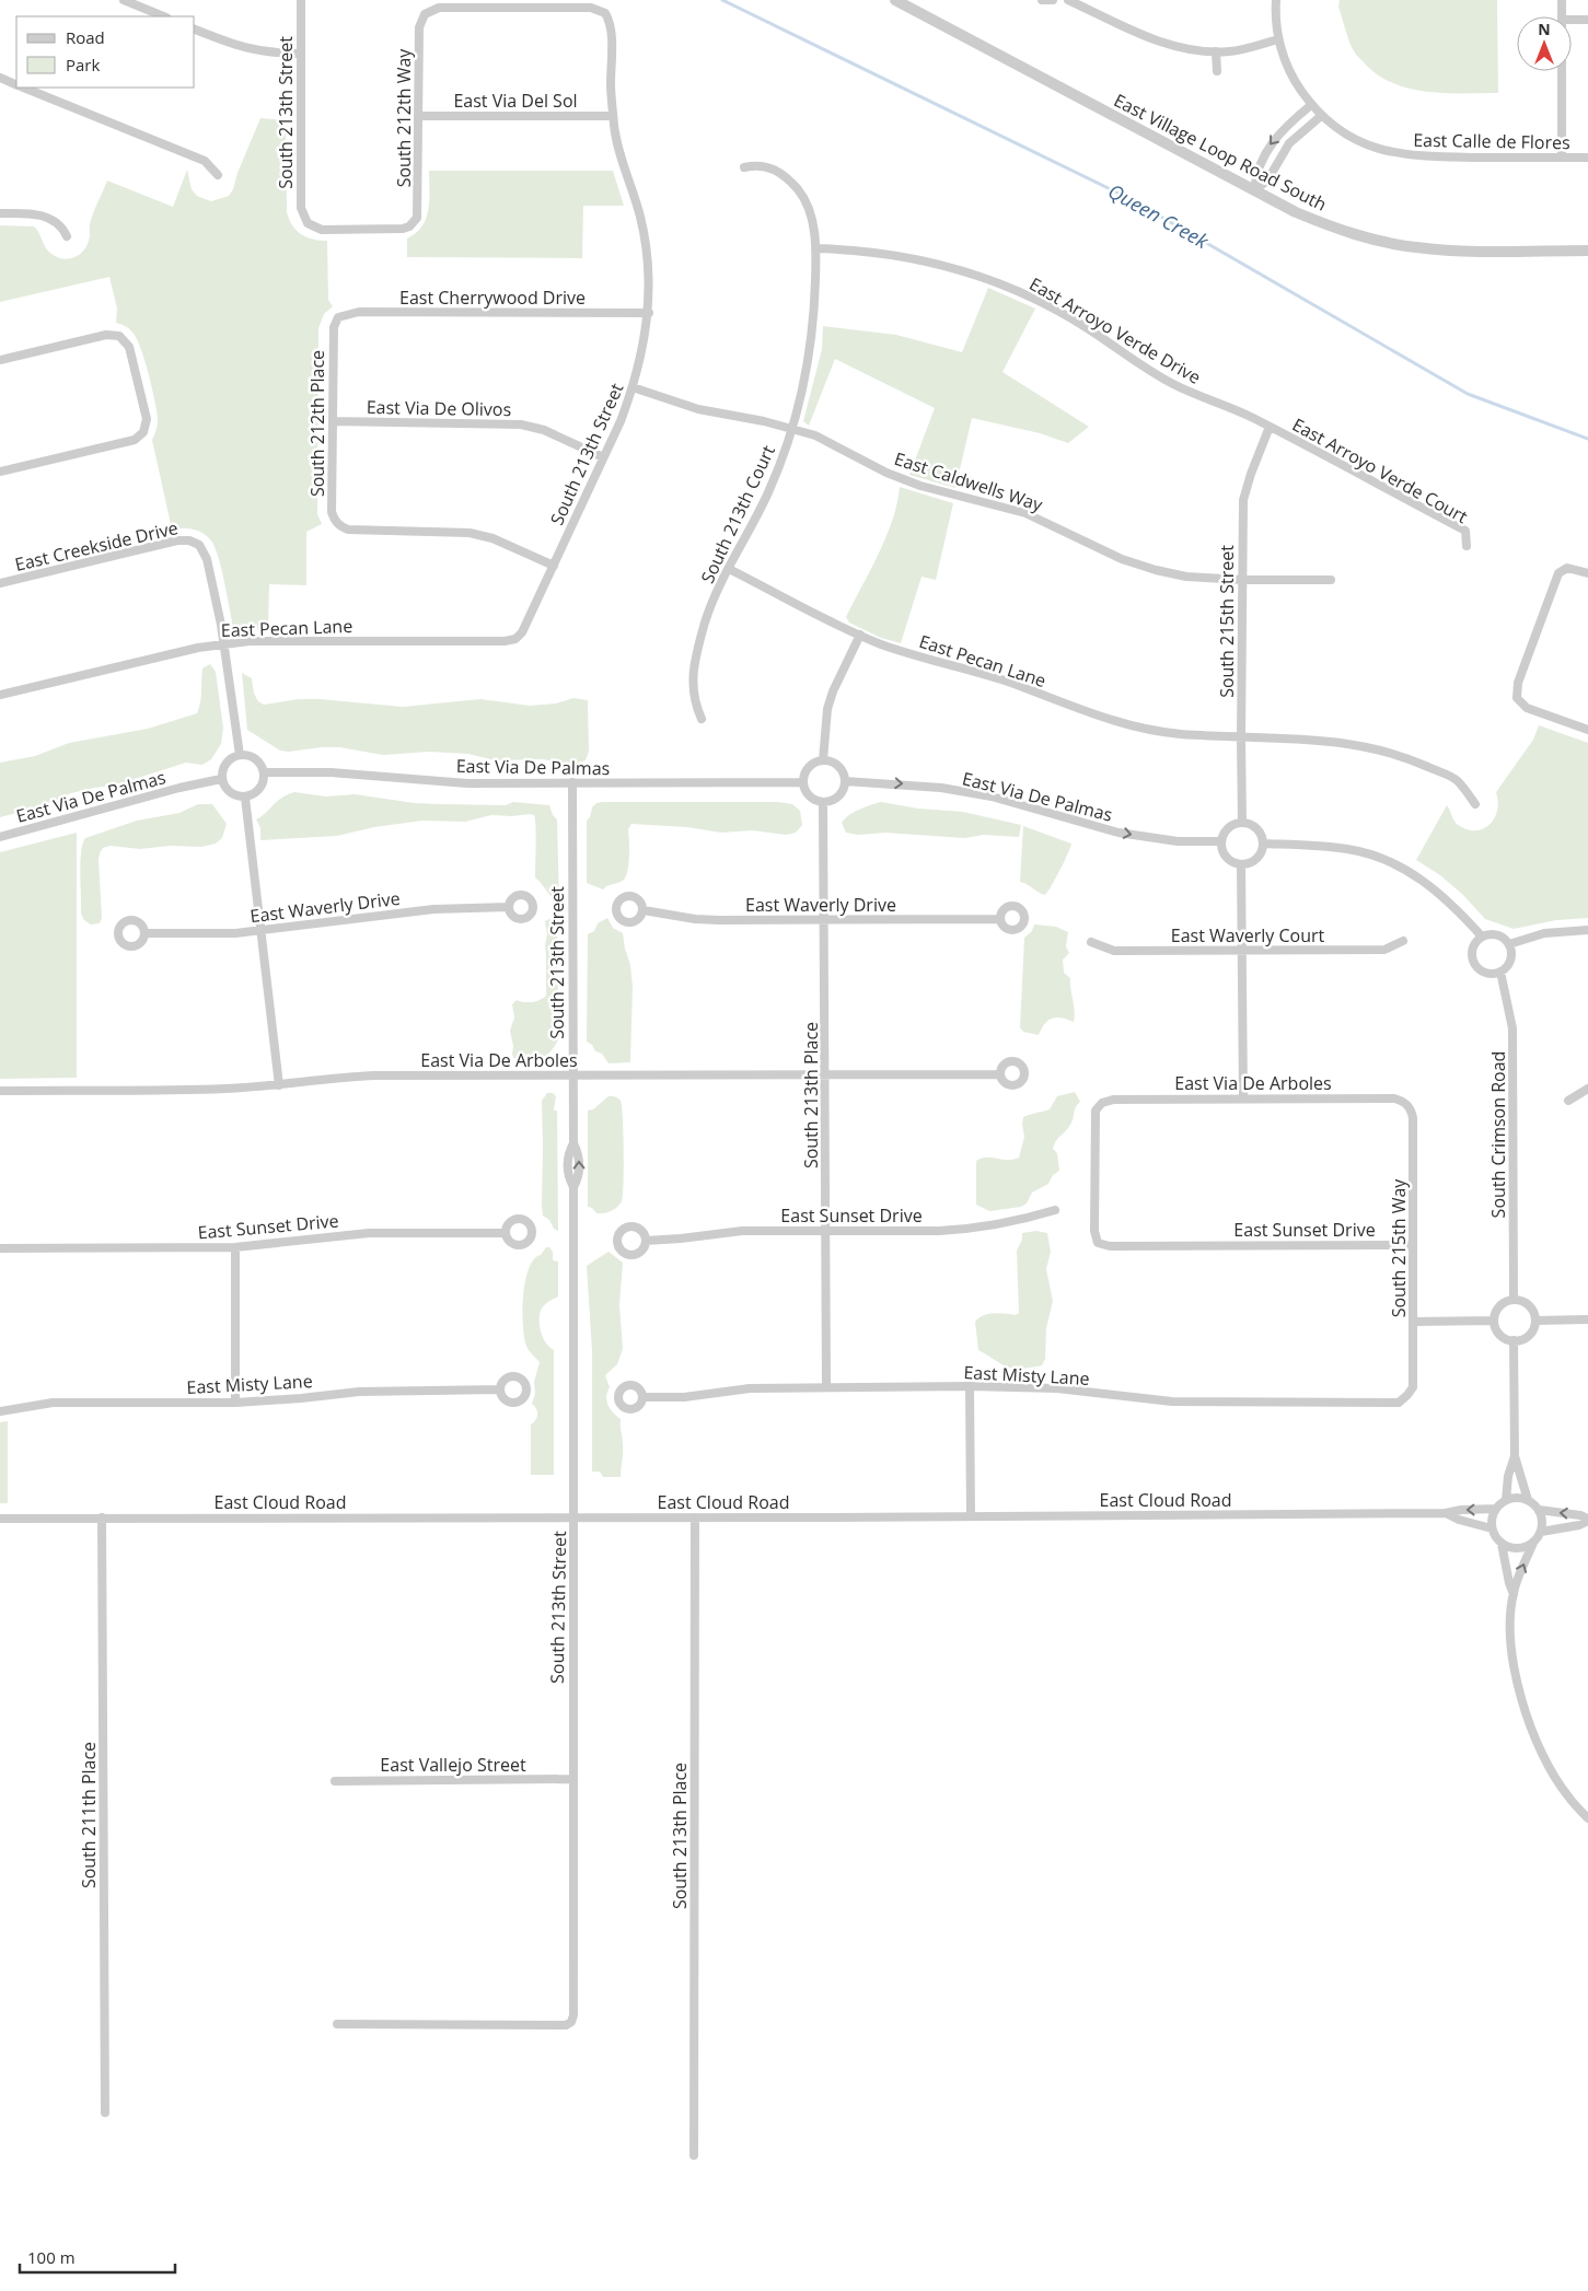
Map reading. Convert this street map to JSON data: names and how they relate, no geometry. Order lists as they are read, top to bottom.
{
  "streets": {
    "street": [
      "East Via Del Sol",
      "South 213th Street",
      "South 212th Way",
      "East Calle de Flores",
      "East Village Loop Road South",
      "East Cherrywood Drive",
      "East Arroyo Verde Drive",
      "East Via De Olivos",
      "South 212th Place",
      "East Arroyo Verde Court",
      "East Caldwells Way",
      "South 213th Court",
      "East Creekside Drive",
      "South 215th Street",
      "East Pecan Lane",
      "East Via De Palmas",
      "East Waverly Drive",
      "East Waverly Court",
      "East Via De Arboles",
      "South 213th Place",
      "South Crimson Road",
      "East Sunset Drive",
      "South 215th Way",
      "East Misty Lane",
      "East Cloud Road",
      "East Vallejo Street",
      "South 211th Place"
    ]
  },
  "crossings": [
    ["East Via Del Sol", "South 213th Street"],
    ["East Via Del Sol", "South 212th Way"],
    ["South 213th Street", "South 212th Way"],
    ["South 213th Street", "East Cherrywood Drive"],
    ["South 213th Street", "East Via De Olivos"],
    ["South 213th Street", "South 212th Place"],
    ["South 213th Street", "East Caldwells Way"],
    ["South 213th Street", "East Pecan Lane"],
    ["South 213th Street", "East Via De Palmas"],
    ["South 213th Street", "East Via De Arboles"],
    ["South 213th Street", "East Cloud Road"],
    ["South 213th Street", "East Vallejo Street"],
    ["East Cherrywood Drive", "South 212th Place"],
    ["East Arroyo Verde Drive", "East Arroyo Verde Court"],
    ["East Arroyo Verde Drive", "South 213th Court"],
    ["East Arroyo Verde Drive", "South 215th Street"],
    ["East Via De Olivos", "South 212th Place"],
    ["East Arroyo Verde Court", "South 215th Street"],
    ["East Caldwells Way", "South 213th Court"],
    ["East Caldwells Way", "South 215th Street"],
    ["South 213th Court", "East Pecan Lane"],
    ["East Creekside Drive", "East Pecan Lane"],
    ["South 215th Street", "East Pecan Lane"],
    ["South 215th Street", "East Via De Palmas"],
    ["East Via De Palmas", "South 213th Place"],
    ["East Waverly Drive", "South 213th Place"],
    ["East Via De Arboles", "South 213th Place"],
    ["East Via De Arboles", "East Sunset Drive"],
    ["East Via De Arboles", "South 215th Way"],
    ["South 213th Place", "East Sunset Drive"],
    ["South 213th Place", "East Misty Lane"],
    ["South 213th Place", "East Cloud Road"],
    ["East Sunset Drive", "South 215th Way"],
    ["South 215th Way", "East Misty Lane"],
    ["East Cloud Road", "South 211th Place"]
  ],
  "water": ["Queen Creek"],
  "legend": ["Road", "Park"],
  "scale_bar": "100 m",
  "north": "top"
}
